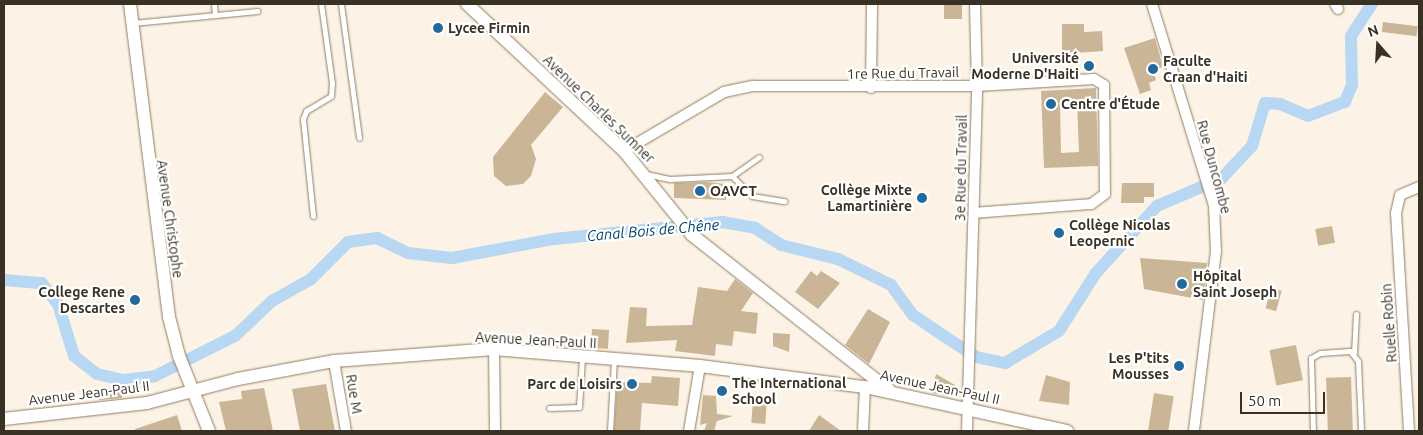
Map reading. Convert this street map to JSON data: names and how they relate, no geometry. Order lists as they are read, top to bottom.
{
  "streets": {
    "street": [
      "1re Rue du Travail",
      "Avenue Charles Sumner",
      "Rue Duncombe",
      "3e Rue du Travail",
      "Avenue Christophe",
      "Ruelle Robin",
      "Avenue Jean-Paul II",
      "Rue M"
    ]
  },
  "crossings": [
    ["1re Rue du Travail", "Avenue Charles Sumner"],
    ["1re Rue du Travail", "3e Rue du Travail"],
    ["Avenue Charles Sumner", "Avenue Jean-Paul II"],
    ["3e Rue du Travail", "Avenue Jean-Paul II"],
    ["Avenue Christophe", "Avenue Jean-Paul II"],
    ["Avenue Jean-Paul II", "Rue M"]
  ],
  "water": ["Canal Bois de Chêne"],
  "places": [
    "Lycee Firmin",
    "Université Moderne D'Haiti",
    "Faculte Craan d'Haiti",
    "Centre d'Étude",
    "OAVCT",
    "Collège Mixte Lamartinière",
    "Collège Nicolas Leopernic",
    "Hôpital Saint Joseph",
    "College Rene Descartes",
    "Les P'tits Mousses",
    "Parc de Loisirs",
    "The International School"
  ],
  "scale_bar": "50 m",
  "north": "top"
}
